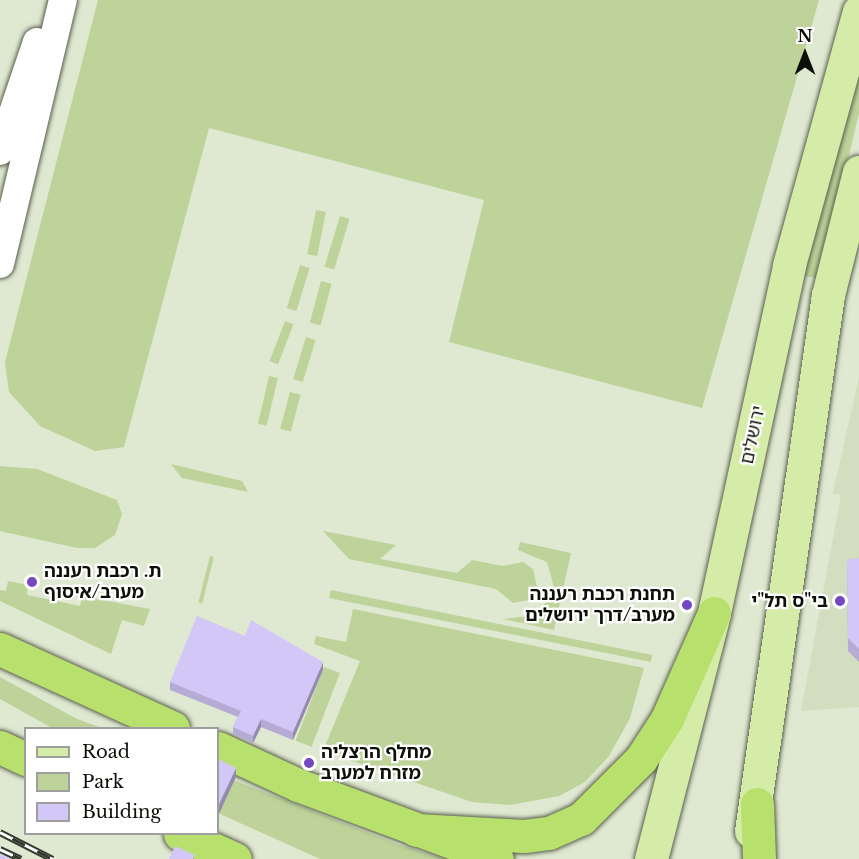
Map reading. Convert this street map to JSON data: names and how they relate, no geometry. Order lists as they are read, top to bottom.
{
  "streets": {
    "main road": ["ירושלים"]
  },
  "places": [
    "ת. רכבת רעננה מערב/איסוף",
    "בי\"ס תל\"י",
    "תחנת רכבת רעננה מערב/דרך ירושלים",
    "מחלף הרצליה מזרח למערב"
  ],
  "legend": ["Road", "Park", "Building"],
  "north": "top"
}
